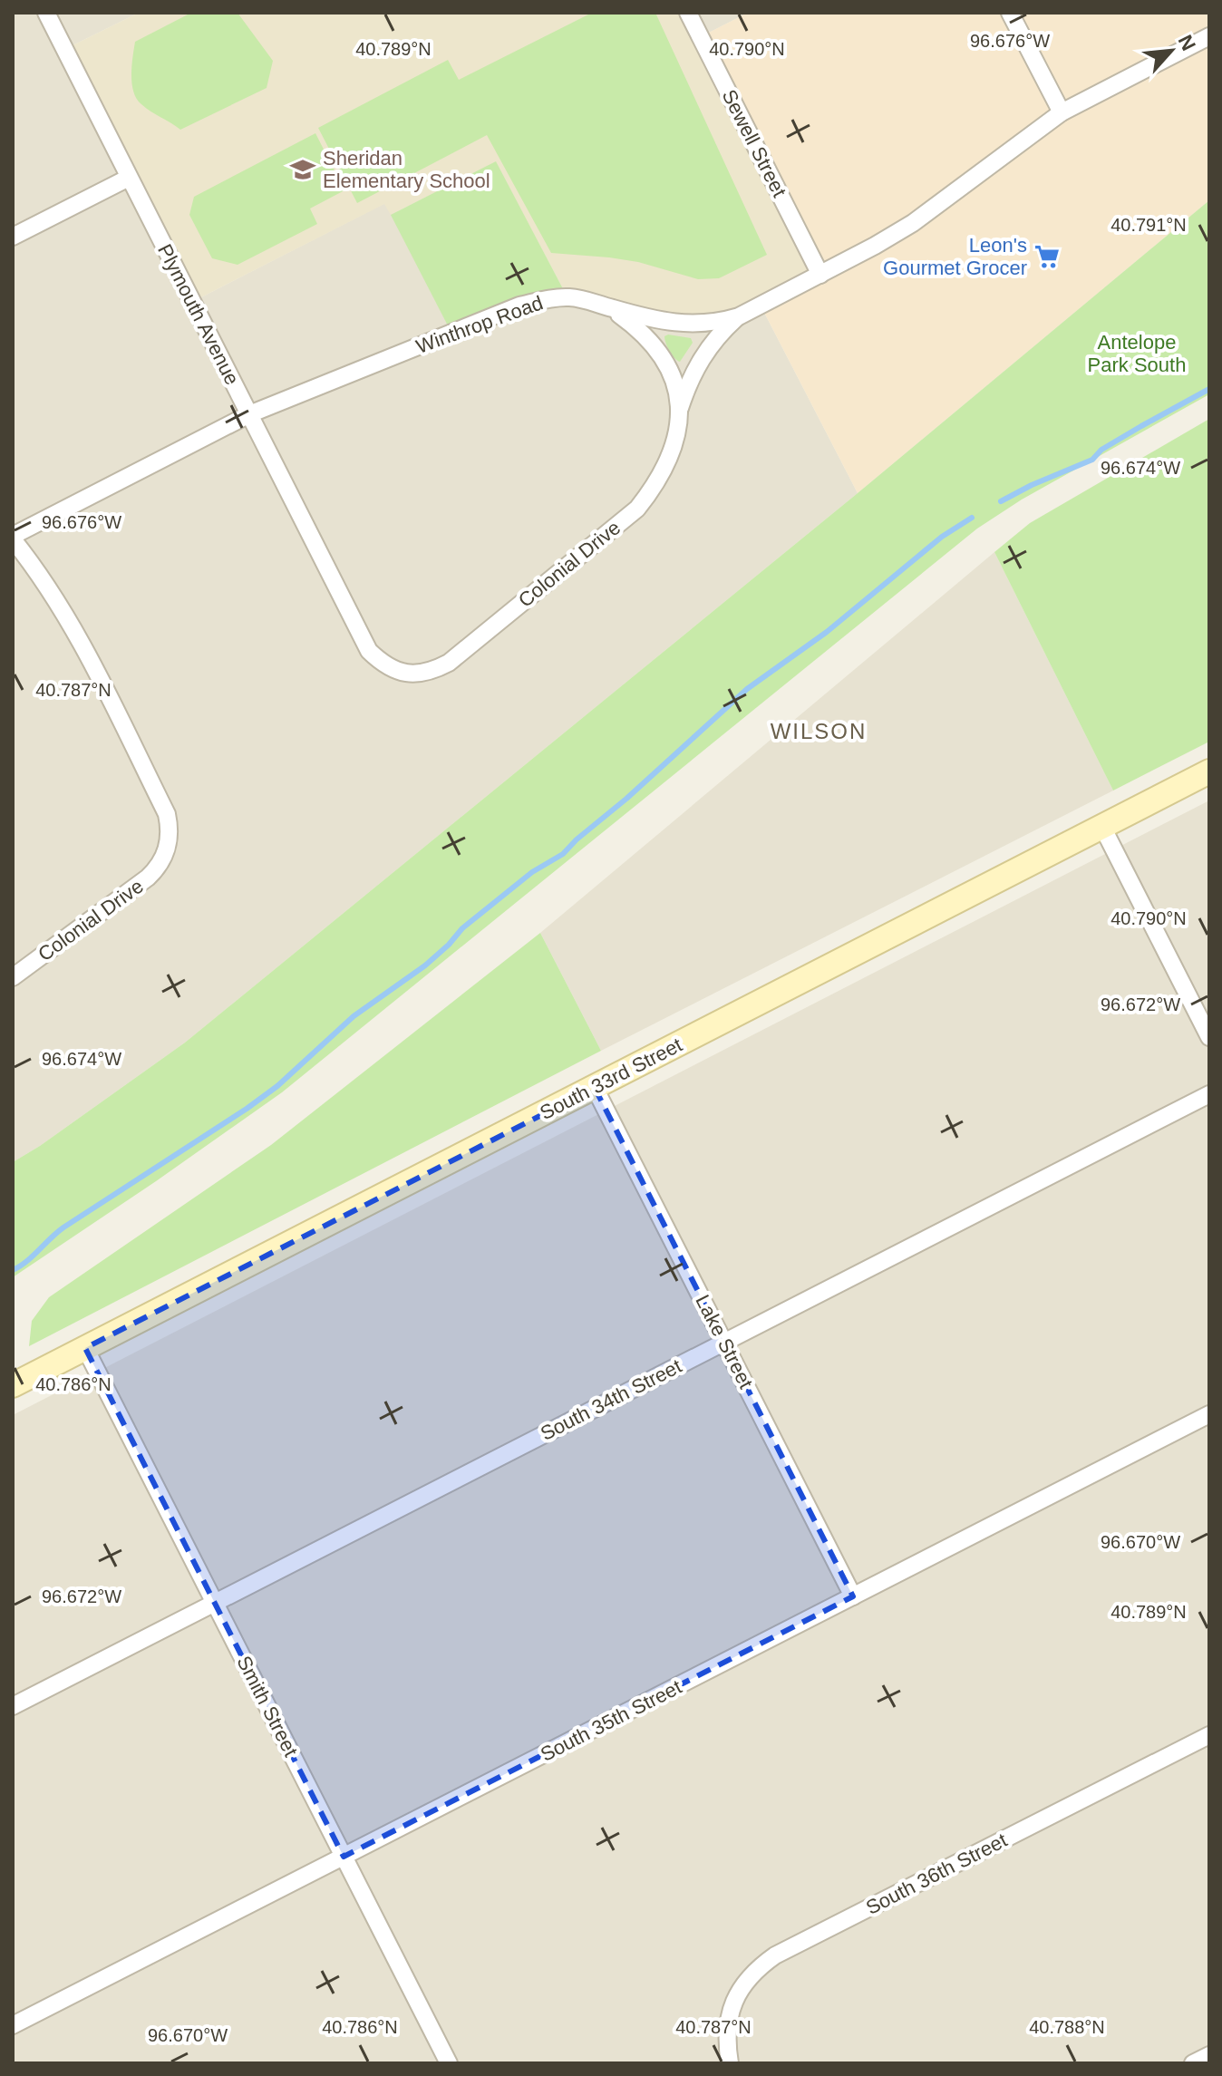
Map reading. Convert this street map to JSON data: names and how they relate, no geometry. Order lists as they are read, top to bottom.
{
  "streets": {
    "main road": ["South 33rd Street"],
    "street": [
      "Sewell Street",
      "Plymouth Avenue",
      "Winthrop Road",
      "Colonial Drive",
      "Lake Street",
      "South 34th Street",
      "Smith Street",
      "South 35th Street",
      "South 36th Street"
    ]
  },
  "crossings": [
    ["Sewell Street", "Winthrop Road"],
    ["Plymouth Avenue", "Winthrop Road"],
    ["Plymouth Avenue", "Colonial Drive"],
    ["Winthrop Road", "Colonial Drive"],
    ["South 33rd Street", "Lake Street"],
    ["South 33rd Street", "Smith Street"],
    ["Lake Street", "South 34th Street"],
    ["Lake Street", "South 35th Street"],
    ["South 34th Street", "Smith Street"],
    ["Smith Street", "South 35th Street"]
  ],
  "districts": ["WILSON"],
  "parks": ["Antelope Park South"],
  "places": {
    "school or university": ["Sheridan Elementary School"],
    "supermarket": ["Leon's Gourmet Grocer"]
  },
  "north": "top right",
  "coordinates": [
    "96.676°W",
    "40.789°N",
    "40.790°N",
    "40.791°N",
    "96.674°W",
    "40.787°N",
    "96.672°W",
    "40.786°N",
    "96.670°W",
    "40.788°N"
  ]
}
